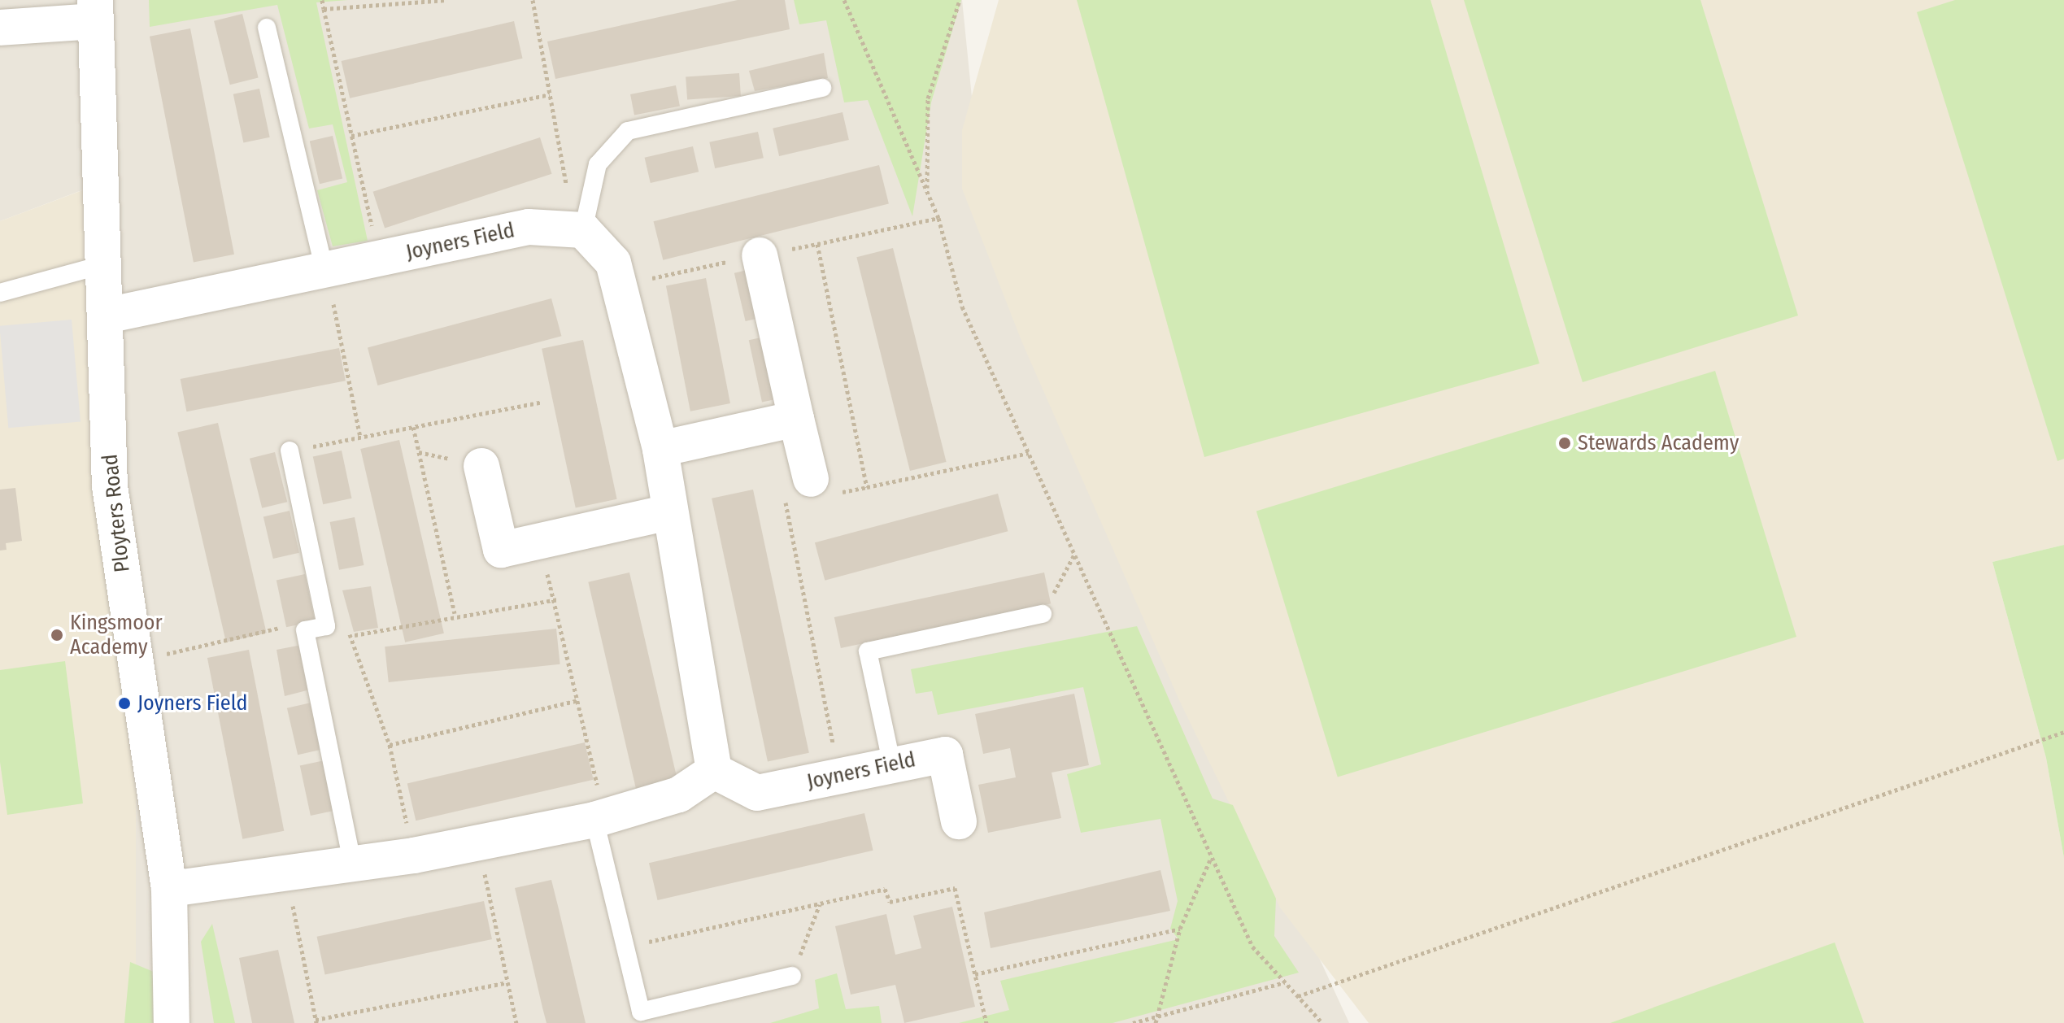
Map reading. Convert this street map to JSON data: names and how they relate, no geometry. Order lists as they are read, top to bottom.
{
  "streets": {
    "street": ["Joyners Field", "Ployters Road"]
  },
  "crossings": [
    ["Joyners Field", "Ployters Road"]
  ],
  "places": ["Stewards Academy", "Kingsmoor Academy", "Joyners Field"]
}
